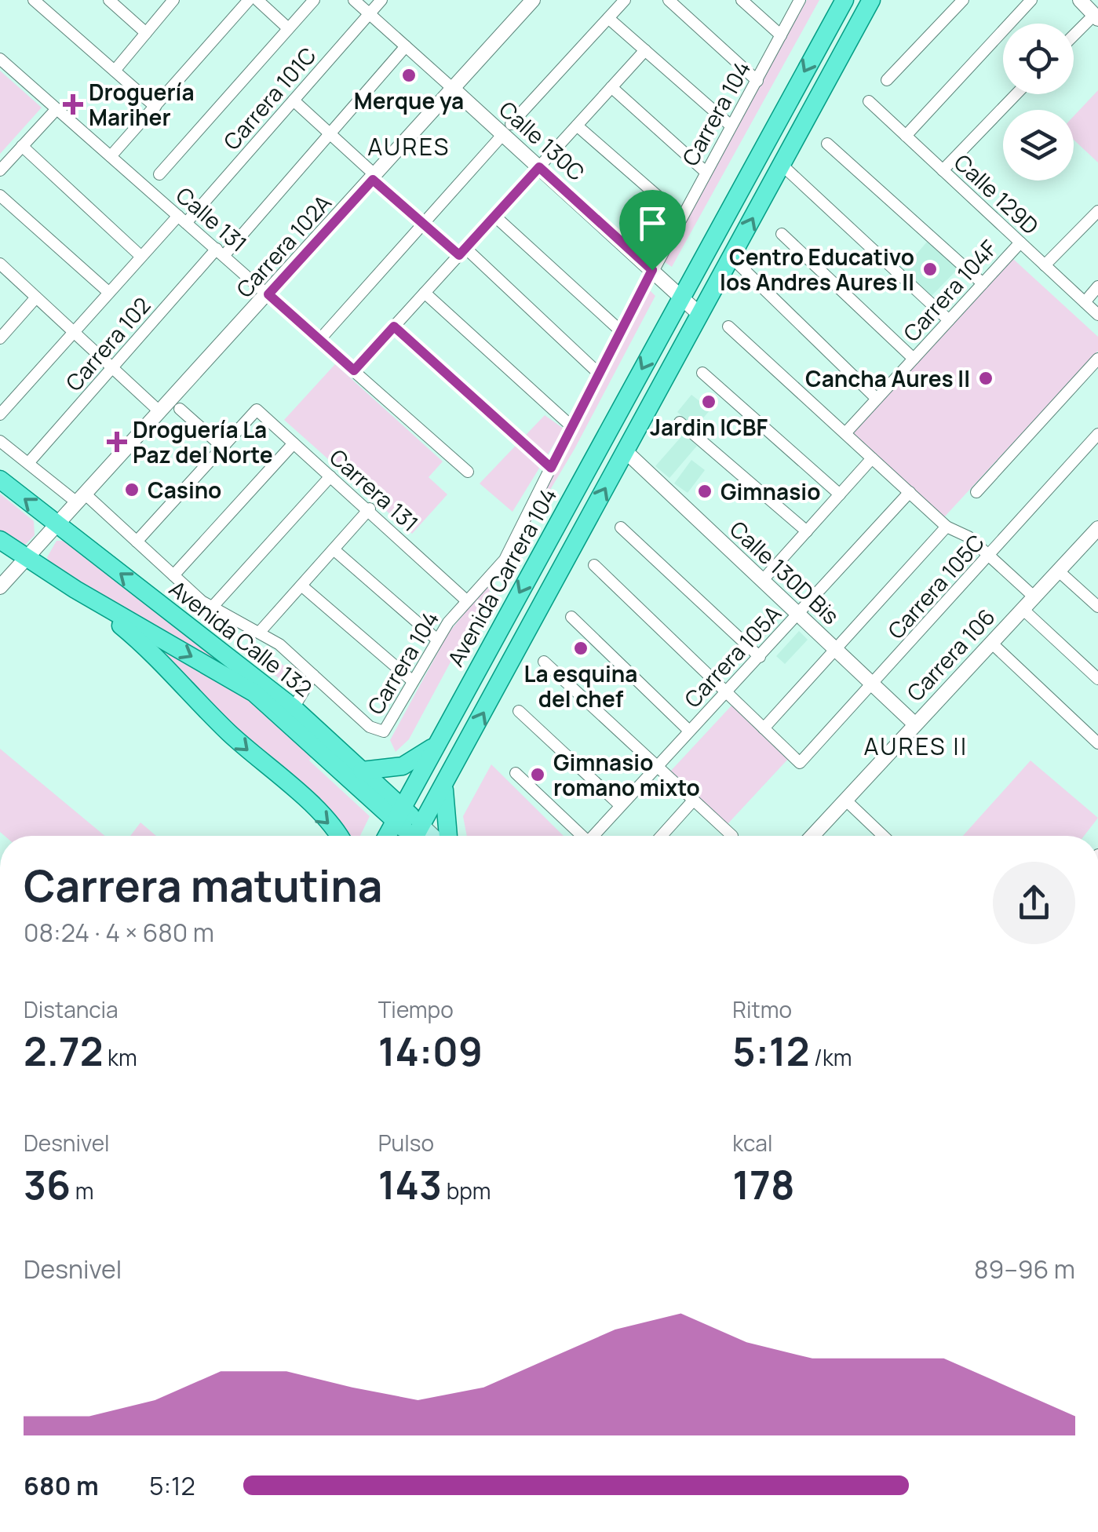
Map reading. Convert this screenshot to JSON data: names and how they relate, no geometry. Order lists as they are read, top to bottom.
{
  "streets": {
    "main road": ["Avenida Carrera 104", "Avenida Calle 132"],
    "street": [
      "Carrera 101C",
      "Carrera 104",
      "Calle 130C",
      "Calle 129D",
      "Calle 131",
      "Carrera 102A",
      "Carrera 104F",
      "Carrera 102",
      "Carrera 131",
      "Calle 130D Bis",
      "Carrera 105C",
      "Carrera 106",
      "Carrera 105A"
    ]
  },
  "crossings": [
    ["Carrera 101C", "Calle 130C"],
    ["Carrera 101C", "Calle 131"],
    ["Carrera 104", "Calle 130C"],
    ["Carrera 104", "Carrera 131"],
    ["Calle 130C", "Carrera 102A"],
    ["Calle 130C", "Carrera 102"],
    ["Calle 130C", "Avenida Carrera 104"],
    ["Calle 129D", "Carrera 104F"],
    ["Calle 131", "Carrera 102A"],
    ["Calle 131", "Carrera 102"],
    ["Carrera 102A", "Avenida Calle 132"],
    ["Calle 130D Bis", "Carrera 105C"],
    ["Calle 130D Bis", "Carrera 106"],
    ["Calle 130D Bis", "Carrera 105A"],
    ["Avenida Carrera 104", "Avenida Calle 132"]
  ],
  "districts": ["AURES", "AURES II"],
  "places": {
    "other": [
      "Merque ya",
      "Centro Educativo los Andres Aures II",
      "Cancha Aures II",
      "Jardin ICBF",
      "Casino",
      "Gimnasio",
      "La esquina del chef",
      "Gimnasio romano mixto"
    ],
    "health": ["Droguería Mariher", "Droguería La Paz del Norte"]
  },
  "page": {
    "heading": ["Carrera matutina", "08:24 · 4 × 680 m"],
    "stats": [
      ["Distancia", "2.72 km"],
      ["Tiempo", "14:09"],
      ["Ritmo", "5:12 /km"],
      ["Desnivel", "36 m"],
      ["Pulso", "143 bpm"],
      ["kcal", "178"]
    ],
    "chart": ["Desnivel", "89–96 m"],
    "list": [
      {
        "name": "680 m",
        "note": "5:12"
      }
    ]
  }
}
